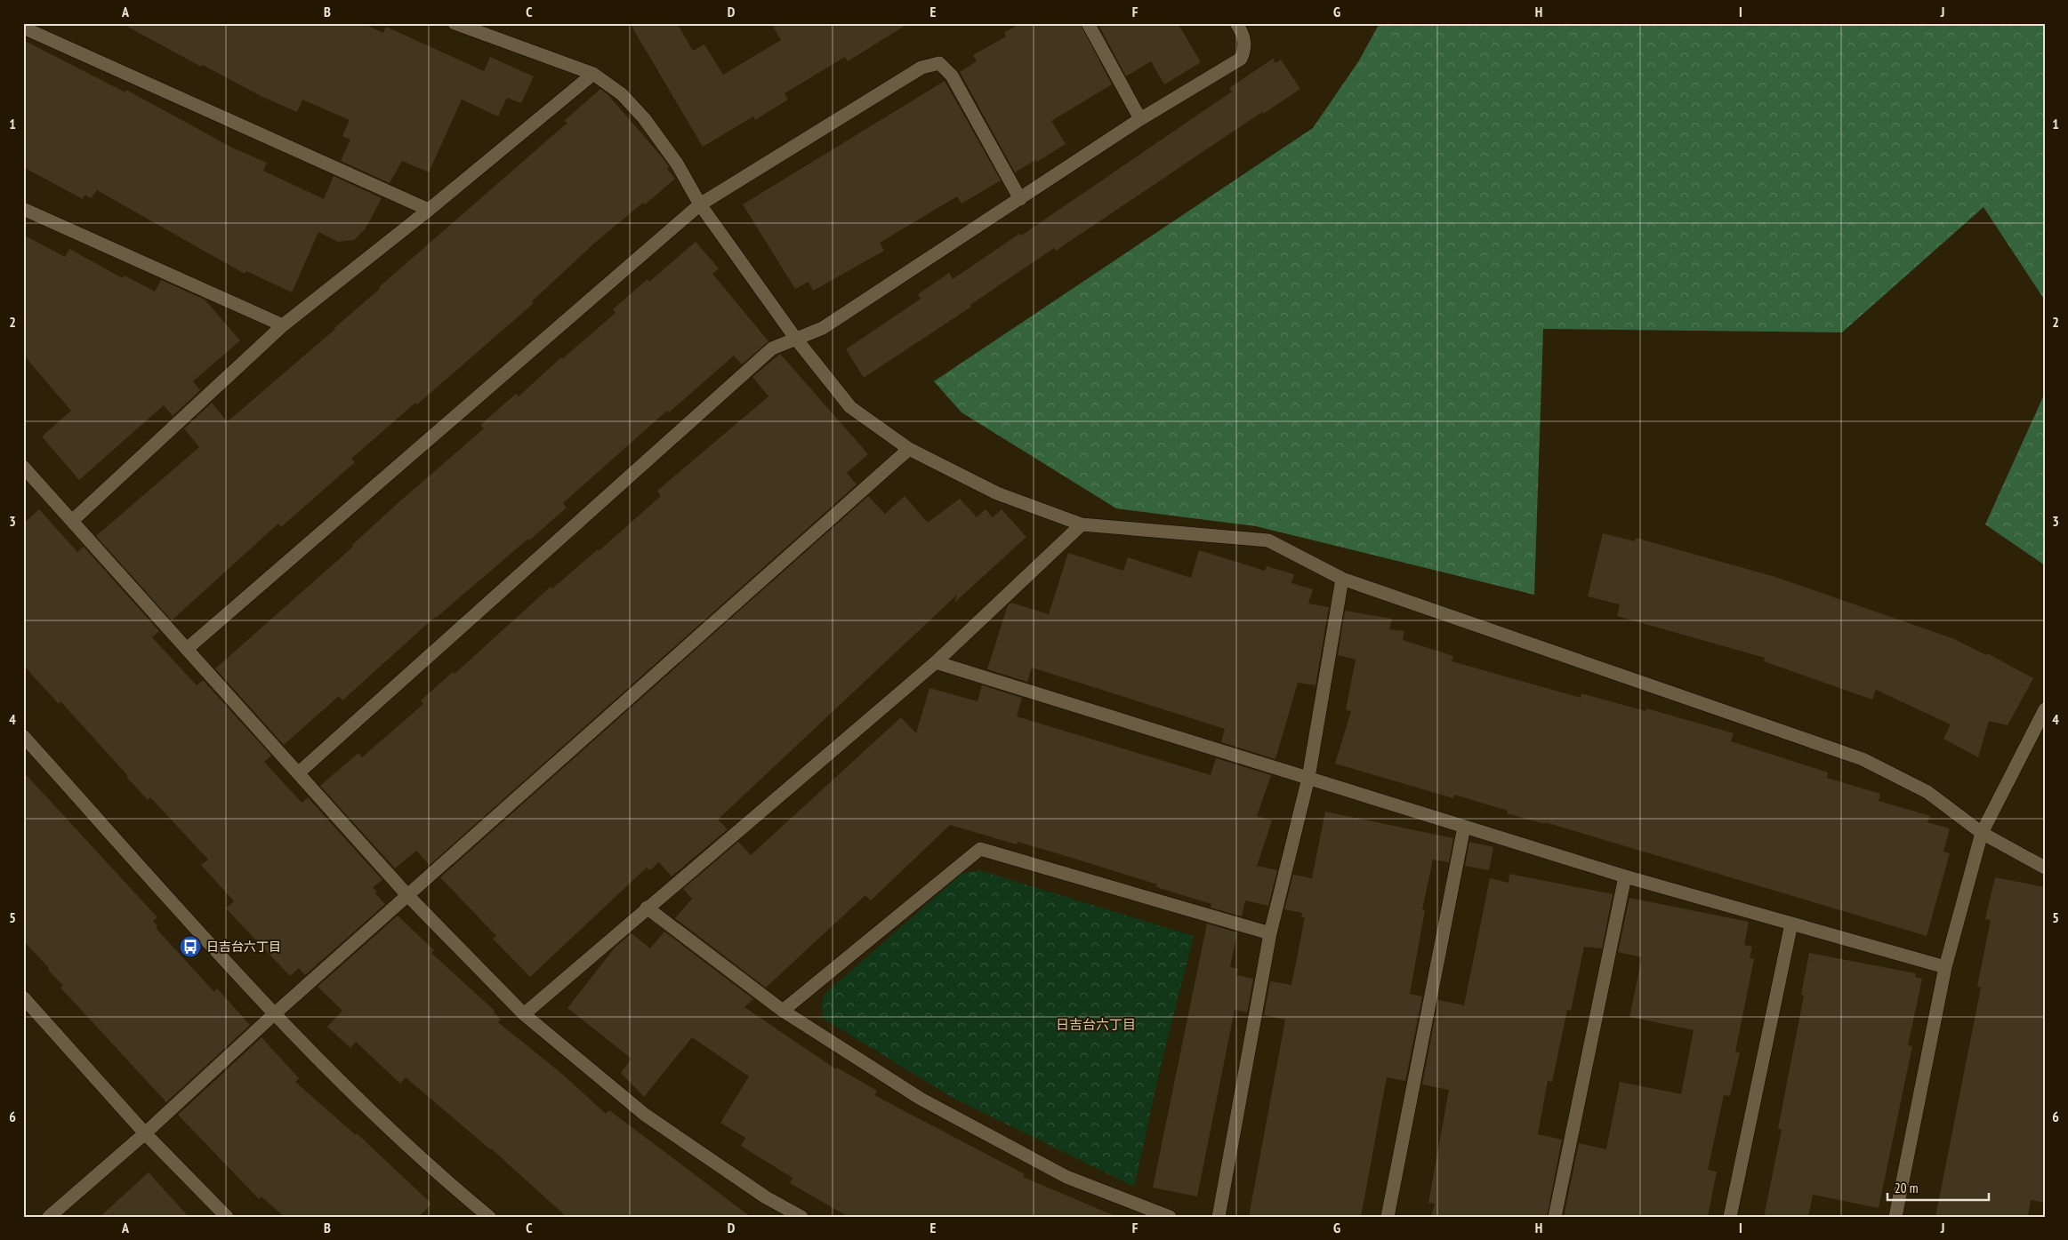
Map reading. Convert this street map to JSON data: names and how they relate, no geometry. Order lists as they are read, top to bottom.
{
  "districts": ["日吉台六丁目"],
  "places": {
    "bus stop": ["日吉台六丁目"]
  },
  "scale_bar": "20 m",
  "grid": {
    "columns": [
      "A",
      "B",
      "C",
      "D",
      "E",
      "F",
      "G",
      "H",
      "I",
      "J"
    ],
    "rows": [
      "1",
      "2",
      "3",
      "4",
      "5",
      "6"
    ]
  }
}
